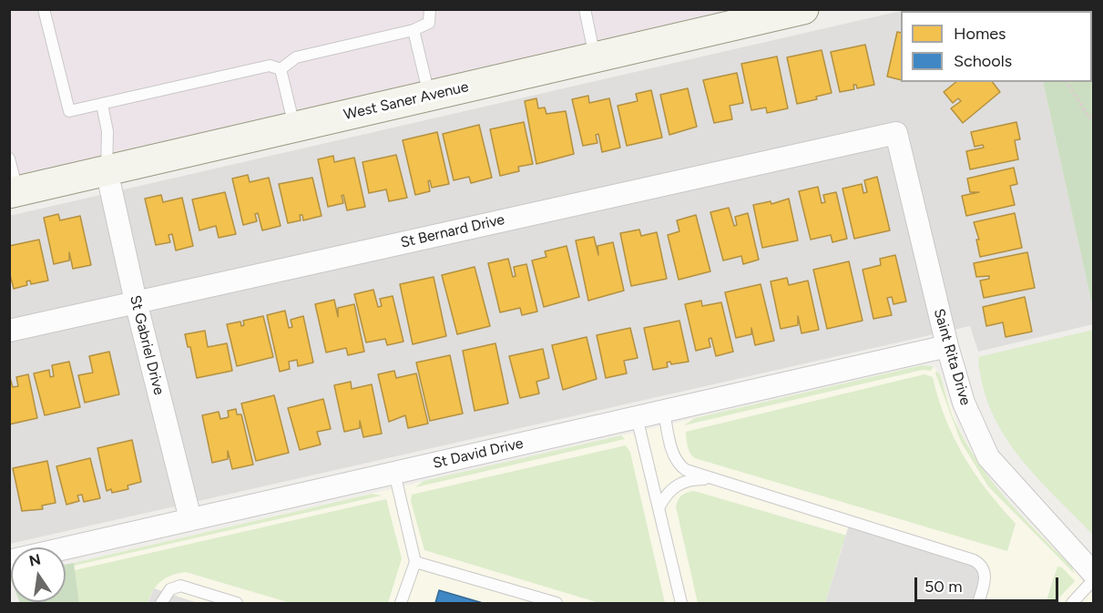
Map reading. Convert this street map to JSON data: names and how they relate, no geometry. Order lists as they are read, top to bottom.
{
  "streets": {
    "street": [
      "West Saner Avenue",
      "St Bernard Drive",
      "St Gabriel Drive",
      "Saint Rita Drive",
      "St David Drive"
    ]
  },
  "crossings": [
    ["West Saner Avenue", "St Gabriel Drive"],
    ["St Bernard Drive", "St Gabriel Drive"],
    ["St Bernard Drive", "Saint Rita Drive"],
    ["St Gabriel Drive", "St David Drive"],
    ["Saint Rita Drive", "St David Drive"]
  ],
  "legend": ["Homes", "Schools"],
  "scale_bar": "50 m",
  "north": "top"
}
